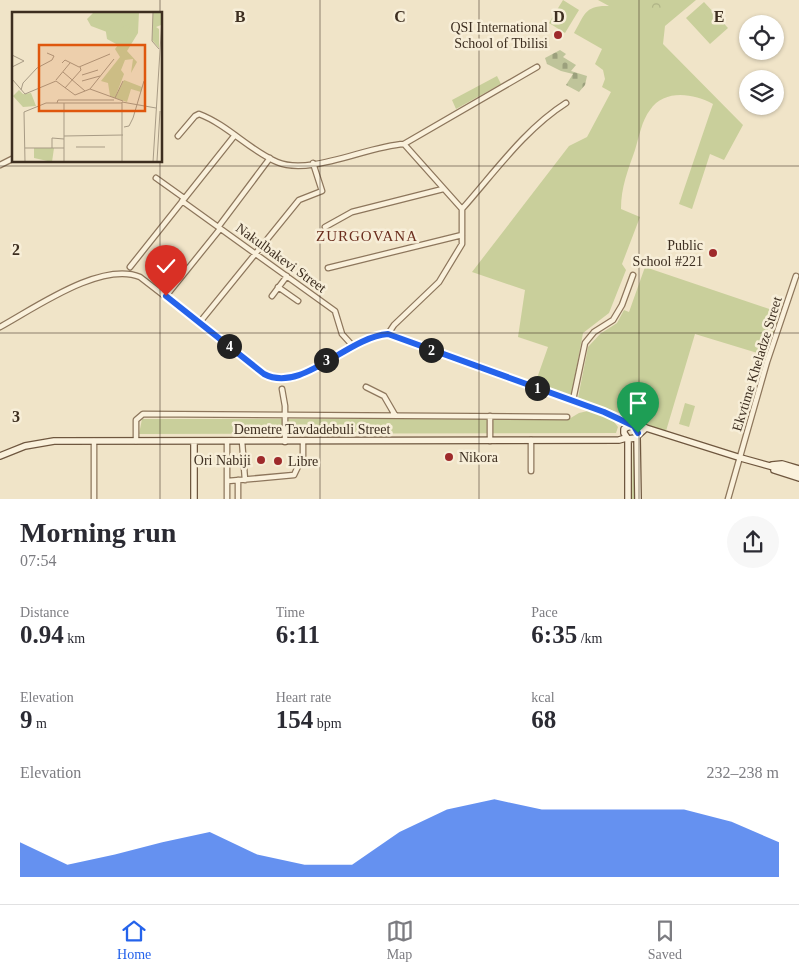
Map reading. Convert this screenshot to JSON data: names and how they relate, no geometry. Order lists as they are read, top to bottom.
{
  "streets": {
    "main road": ["Demetre Tavdadebuli Street"],
    "street": ["Nakulbakevi Street", "Ekvtime Kheladze Street"]
  },
  "districts": ["ZURGOVANA"],
  "places": [
    "QSI International School of Tbilisi",
    "Public School #221",
    "Nikora",
    "Ori Nabiji",
    "Libre"
  ],
  "page": {
    "pins": [
      "4",
      "2",
      "3",
      "1"
    ],
    "heading": ["Morning run", "07:54"],
    "stats": [
      ["Distance", "0.94 km"],
      ["Time", "6:11"],
      ["Pace", "6:35 /km"],
      ["Elevation", "9 m"],
      ["Heart rate", "154 bpm"],
      ["kcal", "68"]
    ],
    "chart": ["Elevation", "232–238 m"],
    "tabs": ["Home", "Map", "Saved"]
  },
  "grid": {
    "columns": [
      "B",
      "C",
      "D",
      "E"
    ],
    "rows": ["2", "3"]
  }
}
